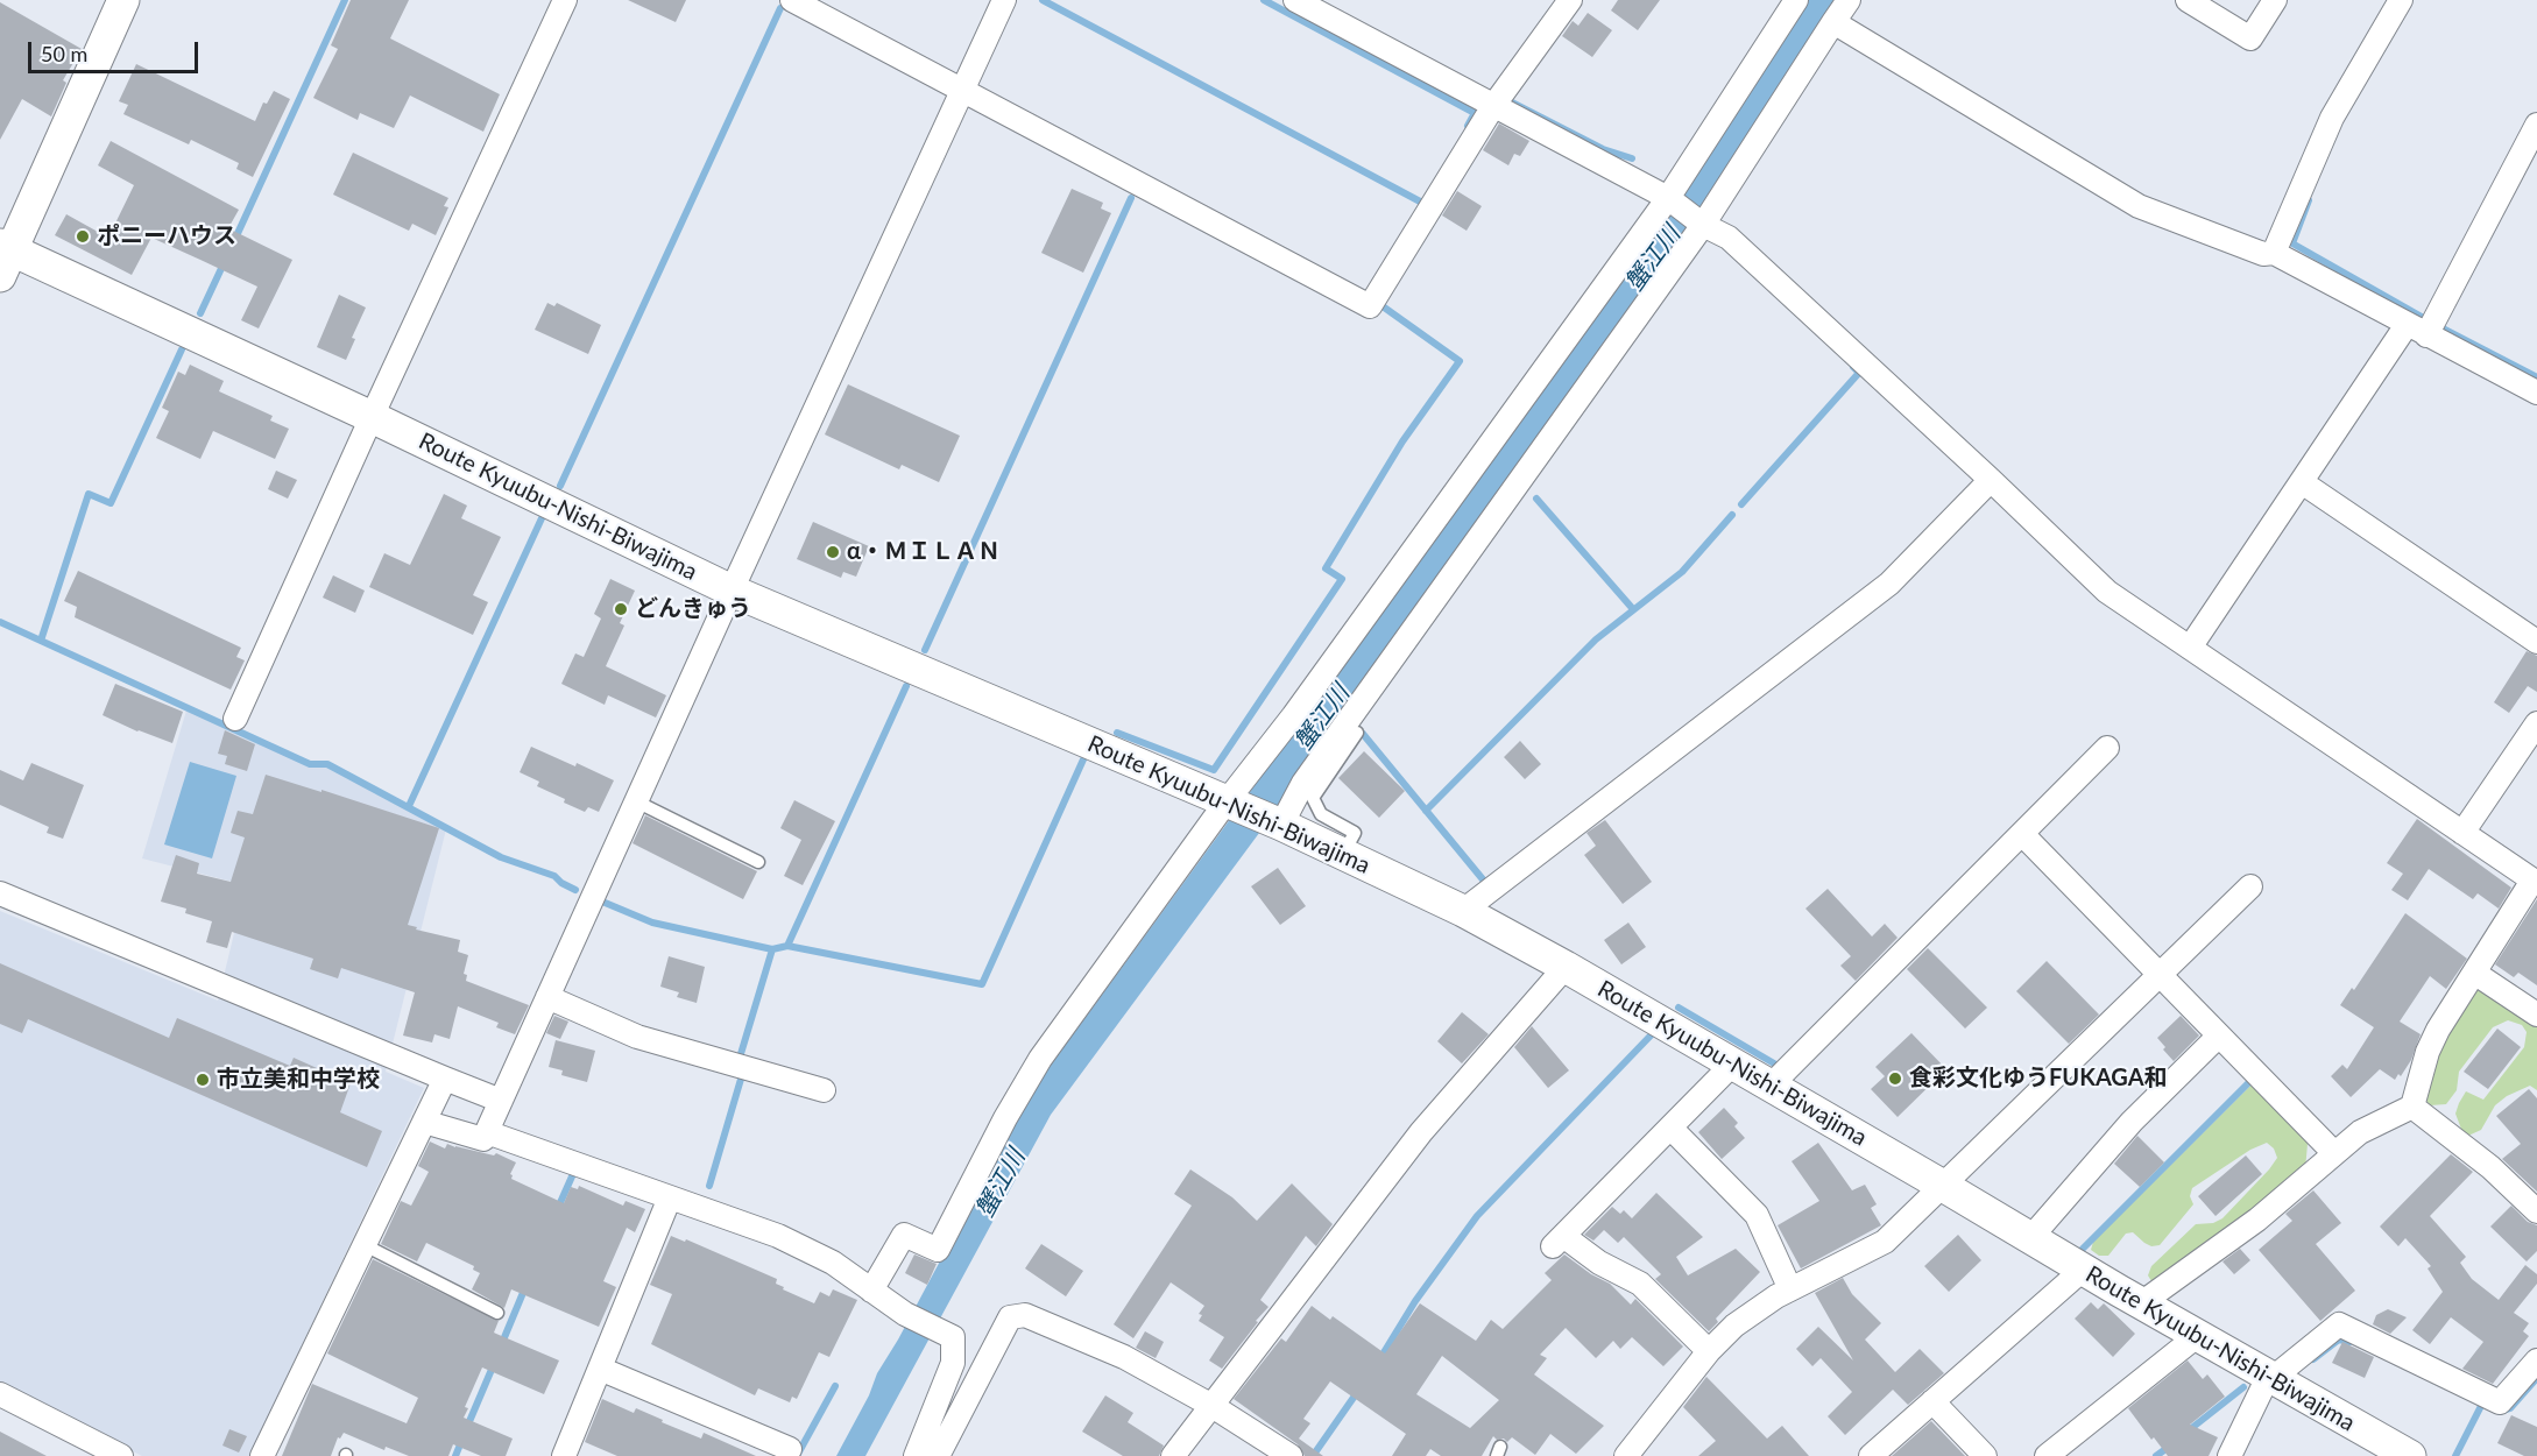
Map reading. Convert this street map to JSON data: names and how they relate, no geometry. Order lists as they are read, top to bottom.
{
  "streets": {
    "main road": ["Route Kyuubu-Nishi-Biwajima"]
  },
  "water": ["蟹江川"],
  "places": [
    "ポニーハウス",
    "α・ＭＩＬＡＮ",
    "どんきゅう",
    "食彩文化ゆうFUKAGA和",
    "市立美和中学校"
  ],
  "scale_bar": "50 m"
}
